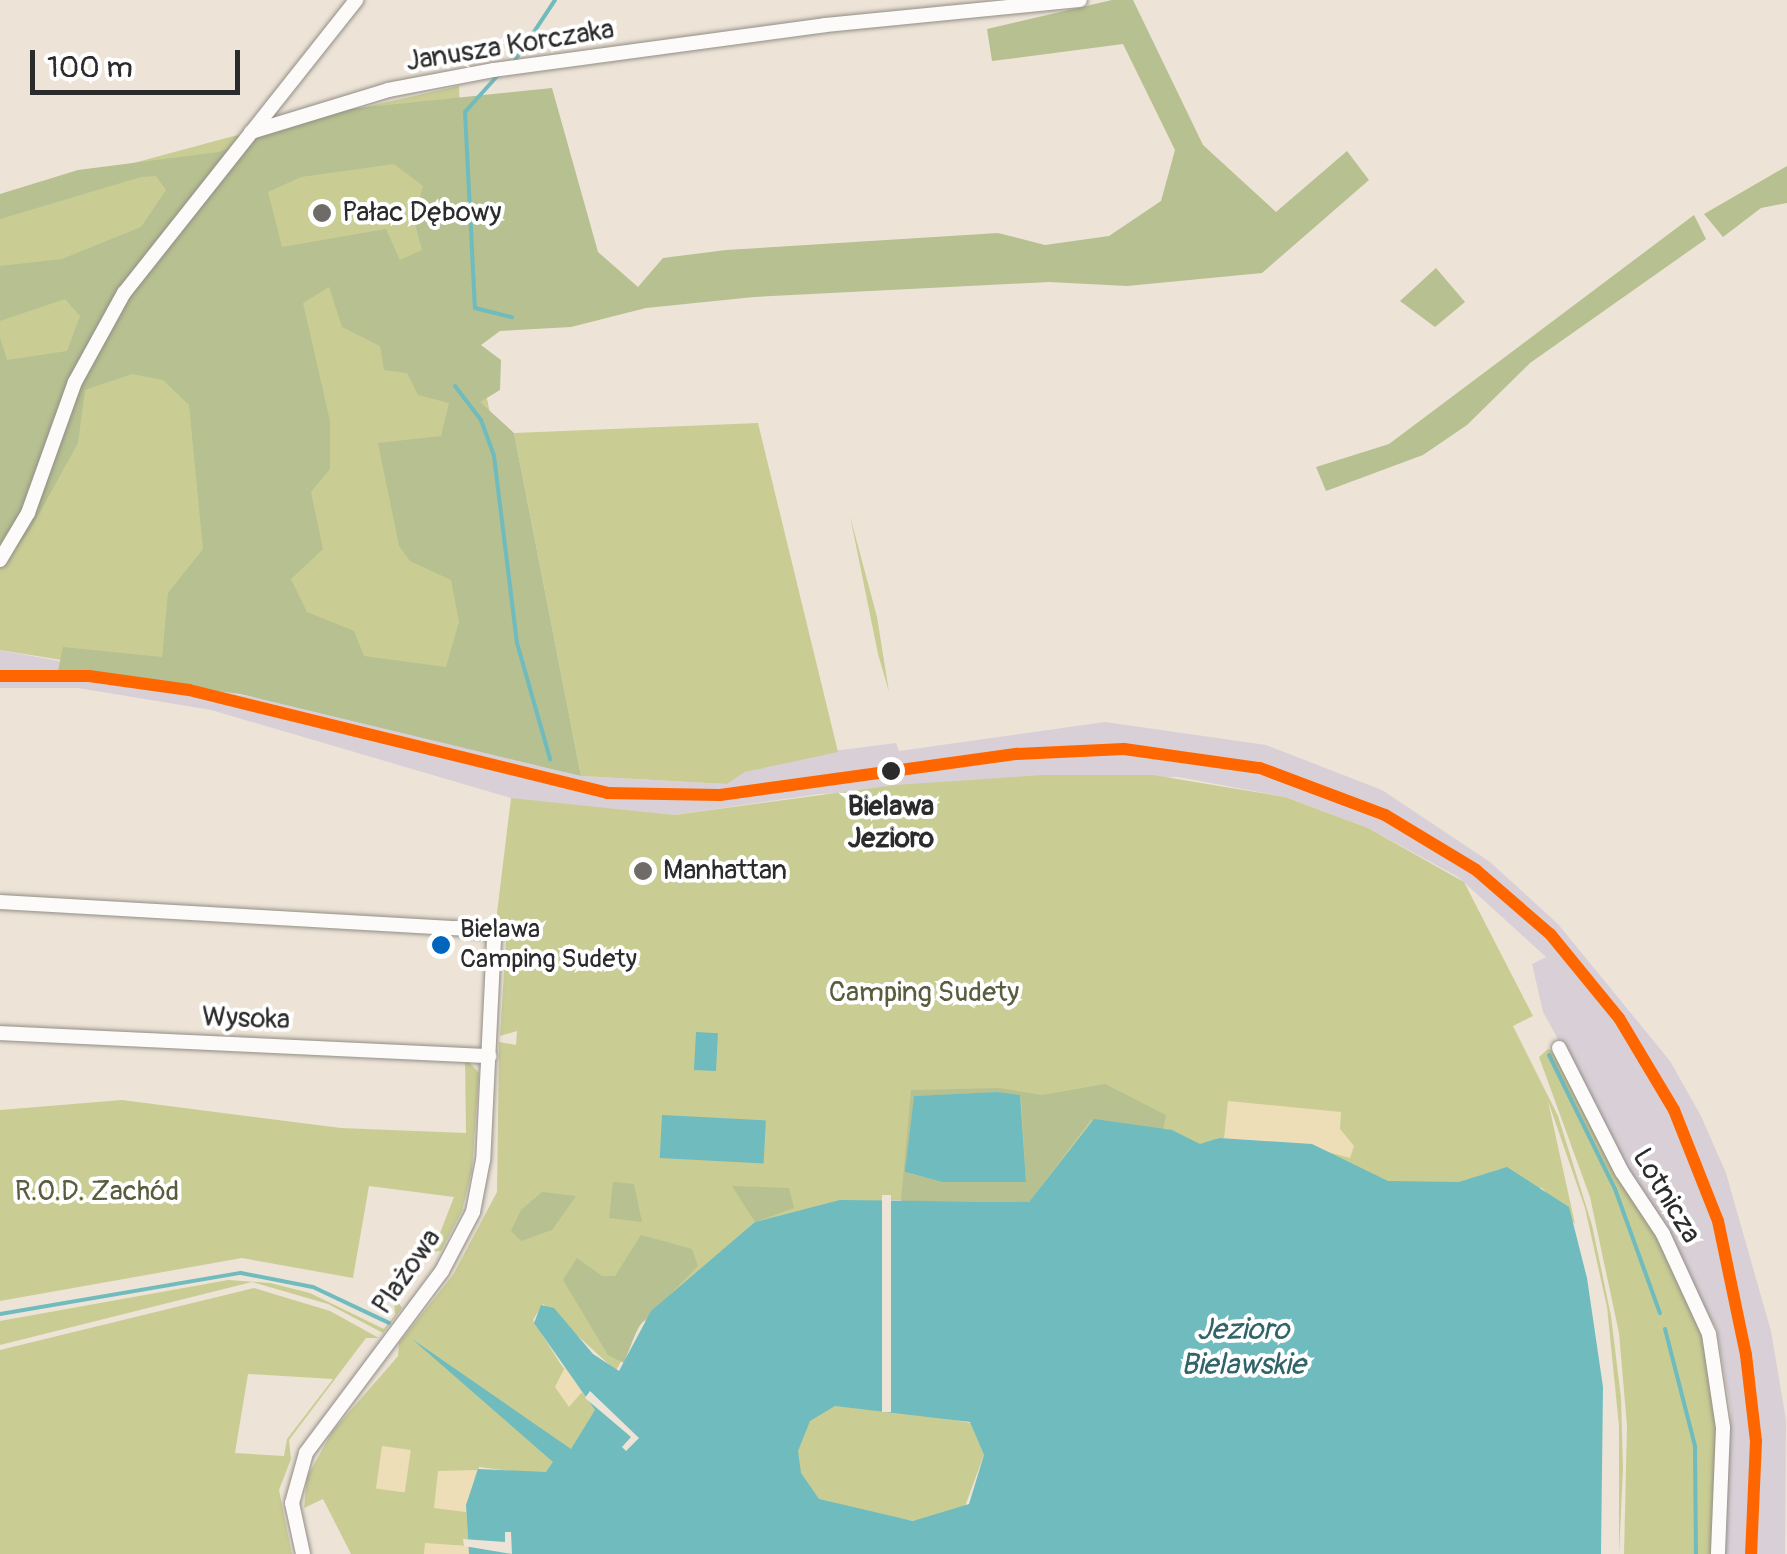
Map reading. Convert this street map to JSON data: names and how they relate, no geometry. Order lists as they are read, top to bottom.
{
  "streets": {
    "street": [
      "Janusza Korczaka",
      "Wysoka",
      "Lotnicza",
      "Plażowa"
    ]
  },
  "crossings": [
    ["Wysoka", "Plażowa"]
  ],
  "water": ["Jezioro Bielawskie"],
  "parks": ["Camping Sudety", "R.O.D. Zachód"],
  "places": [
    "Pałac Dębowy",
    "Bielawa Jezioro",
    "Manhattan",
    "Bielawa Camping Sudety"
  ],
  "scale_bar": "100 m"
}
